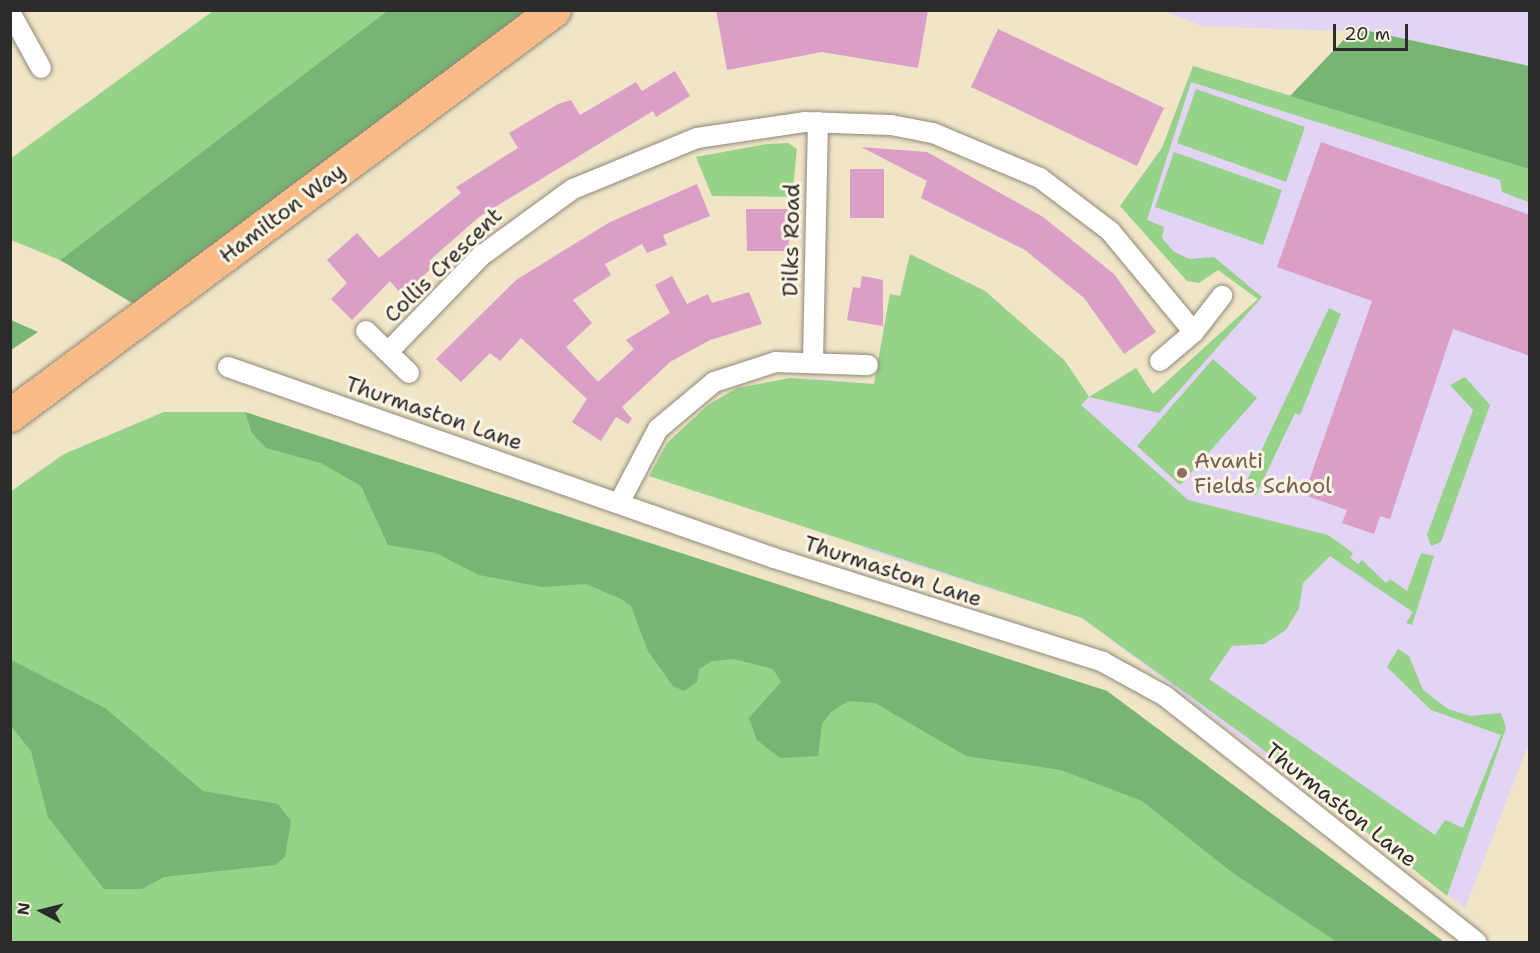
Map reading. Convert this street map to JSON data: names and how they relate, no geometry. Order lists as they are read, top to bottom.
{
  "streets": {
    "highway": ["Hamilton Way"],
    "street": ["Dilks Road", "Collis Crescent", "Thurmaston Lane"]
  },
  "crossings": [
    ["Dilks Road", "Collis Crescent"]
  ],
  "places": ["Avanti Fields School"],
  "scale_bar": "20 m",
  "north": "left"
}
